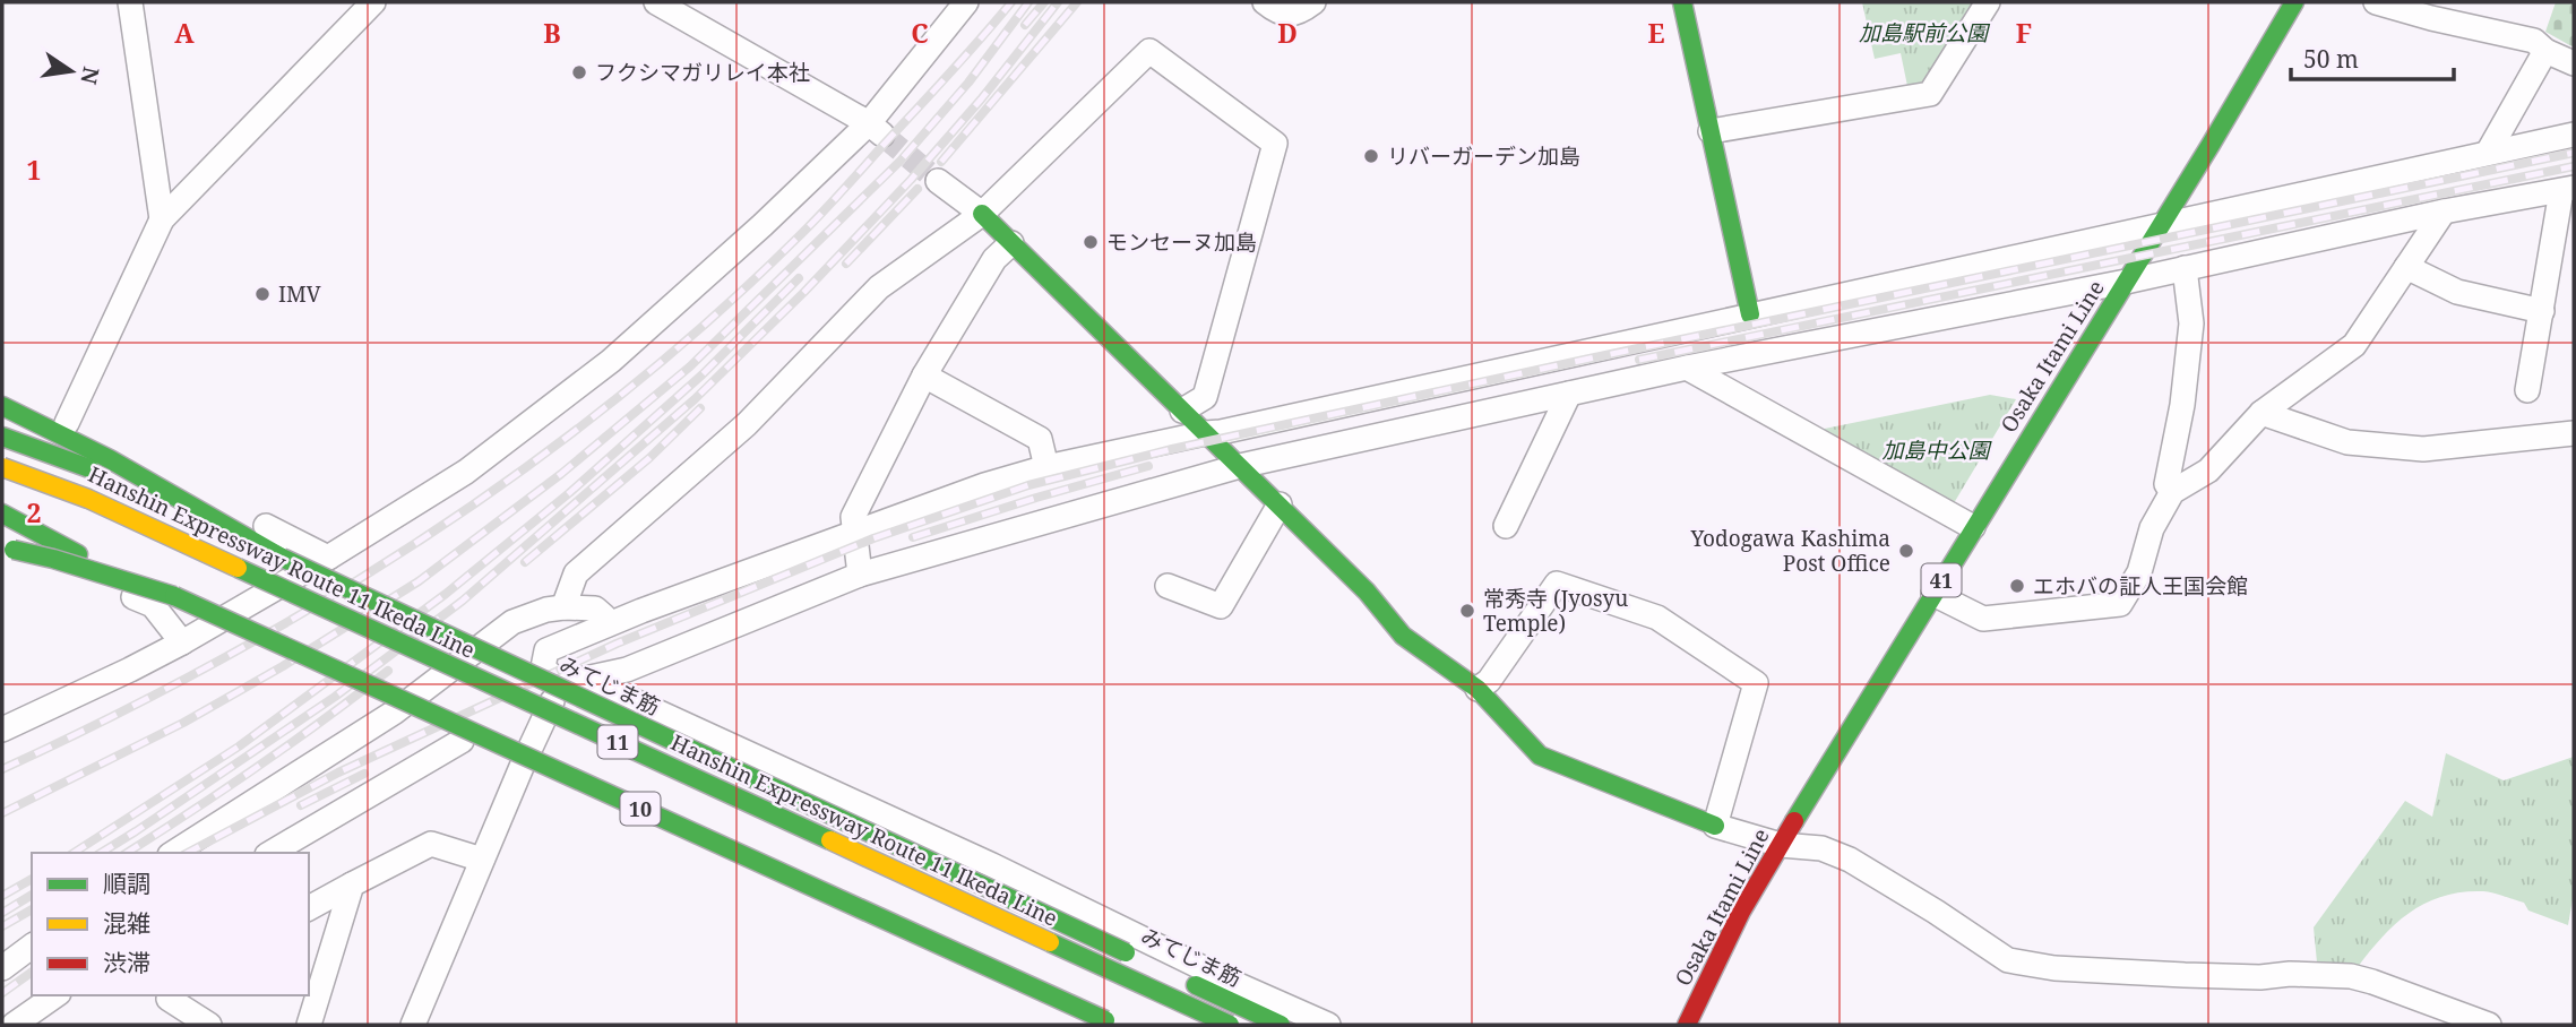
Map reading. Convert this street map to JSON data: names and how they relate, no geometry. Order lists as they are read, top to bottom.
{
  "streets": {
    "main road": [
      "Osaka Itami Line",
      "Hanshin Expressway Route 11 Ikeda Line",
      "41",
      "みてじま筋",
      "11",
      "10"
    ]
  },
  "parks": ["加島駅前公園", "加島中公園"],
  "places": [
    "フクシマガリレイ本社",
    "リバーガーデン加島",
    "モンセーヌ加島",
    "IMV",
    "Yodogawa Kashima Post Office",
    "エホバの証人王国会館",
    "常秀寺 (Jyosyu Temple)"
  ],
  "legend": ["順調", "混雑", "渋滞"],
  "scale_bar": "50 m",
  "north": "right",
  "grid": {
    "columns": [
      "A",
      "B",
      "C",
      "D",
      "E",
      "F"
    ],
    "rows": ["1", "2"]
  }
}
